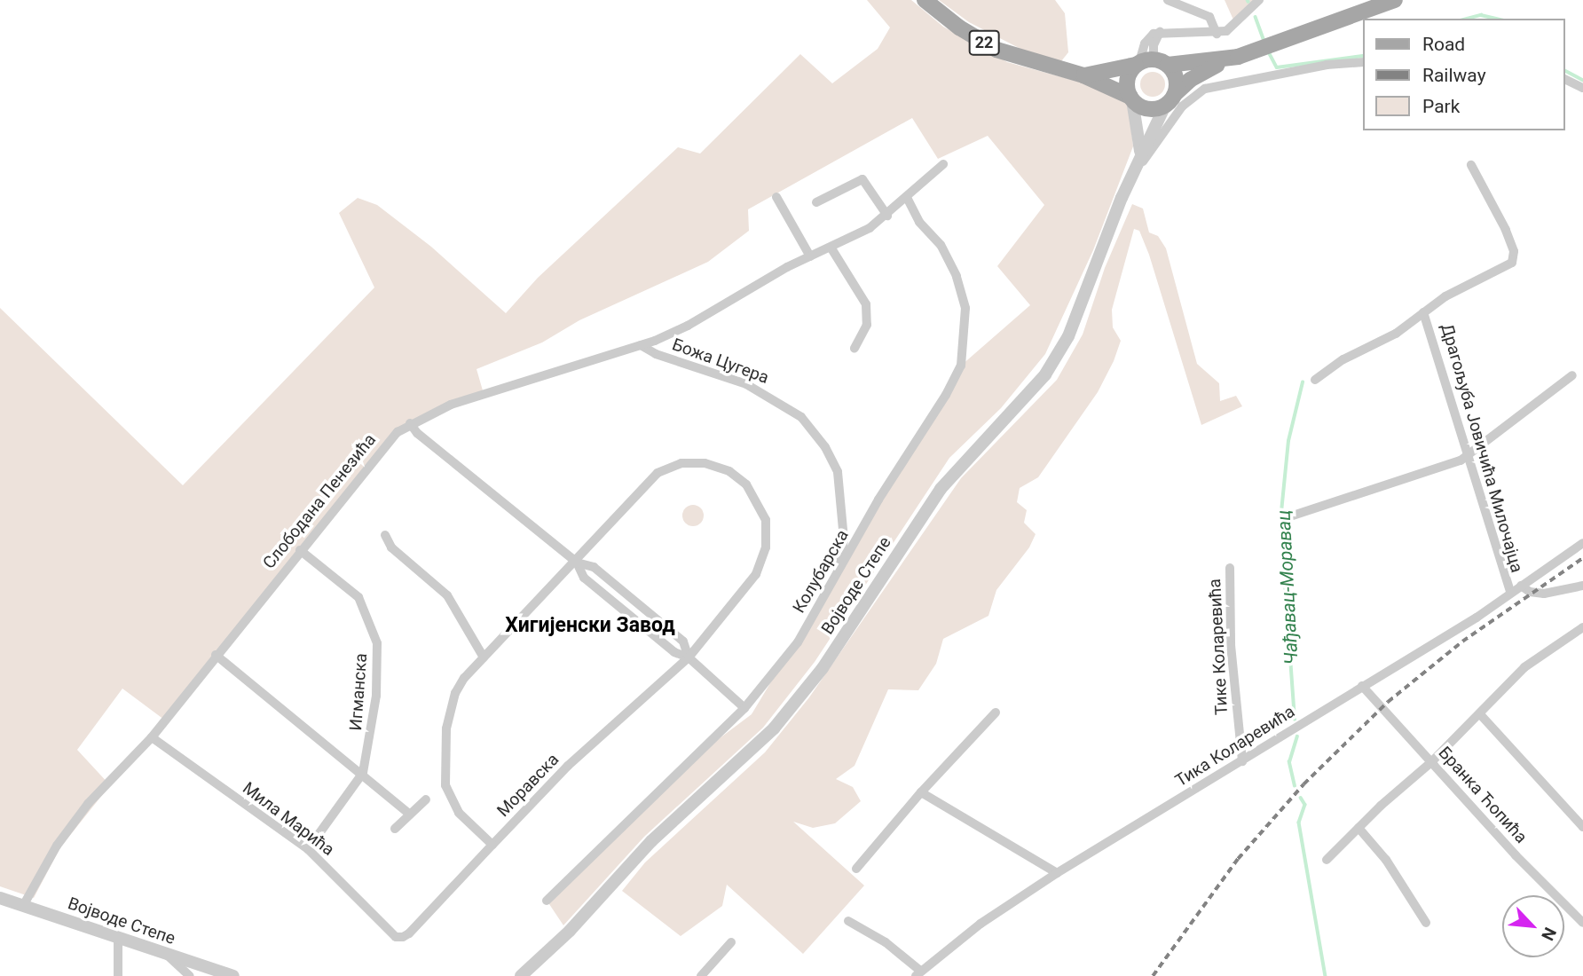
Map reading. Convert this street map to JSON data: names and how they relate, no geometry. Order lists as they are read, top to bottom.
{
  "streets": {
    "main road": ["22"],
    "street": [
      "Божа Цугера",
      "Драгољуба Јовичића Милочајца",
      "Слободана Пенезића",
      "Колубарска",
      "Војводе Степе",
      "Тике Коларевића",
      "Игманска",
      "Тика Коларевића",
      "Моравска",
      "Бранка Ћопића",
      "Мила Марића"
    ]
  },
  "crossings": [
    ["22", "Војводе Степе"],
    ["Божа Цугера", "Слободана Пенезића"],
    ["Божа Цугера", "Колубарска"],
    ["Драгољуба Јовичића Милочајца", "Тика Коларевића"],
    ["Слободана Пенезића", "Колубарска"],
    ["Слободана Пенезића", "Војводе Степе"],
    ["Слободана Пенезића", "Игманска"],
    ["Слободана Пенезића", "Мила Марића"],
    ["Тике Коларевића", "Тика Коларевића"],
    ["Игманска", "Мила Марића"],
    ["Тика Коларевића", "Бранка Ћопића"],
    ["Моравска", "Мила Марића"]
  ],
  "districts": ["Хигијенски Завод"],
  "water": ["Чађавац-Моравац"],
  "legend": ["Road", "Railway", "Park"],
  "north": "bottom right"
}
